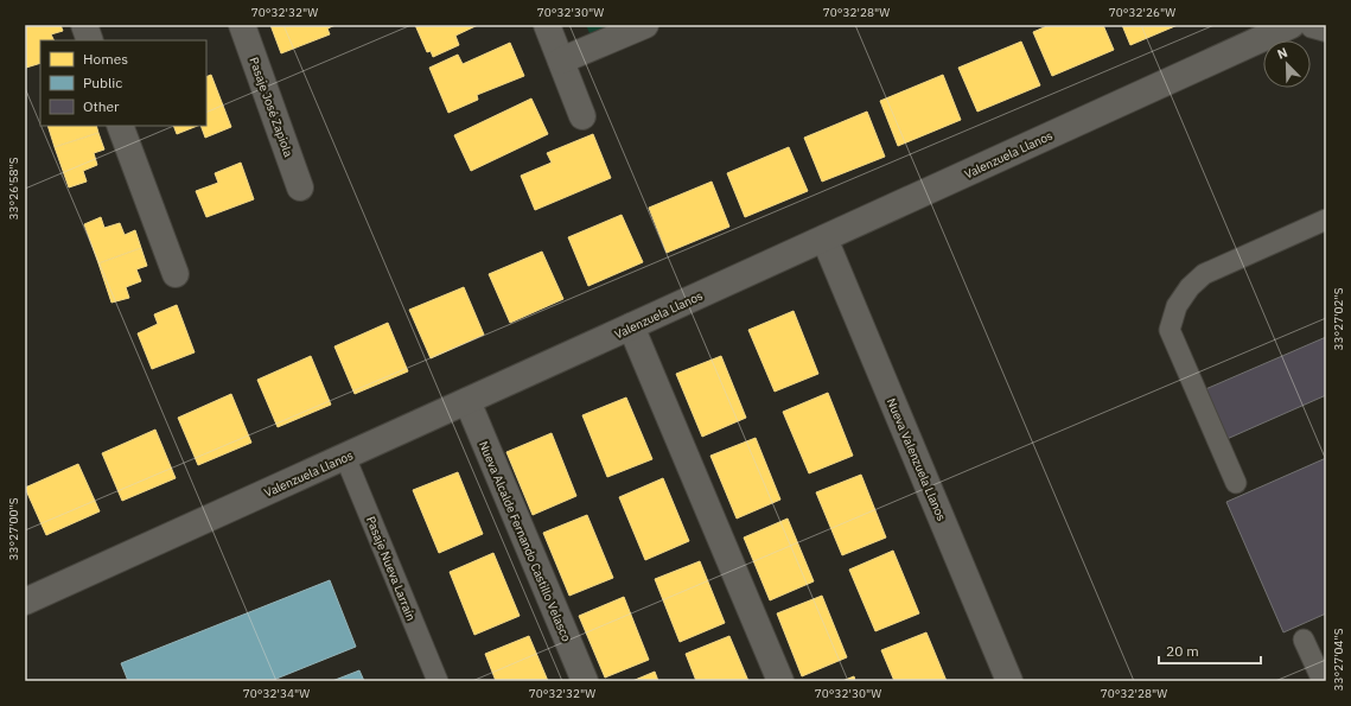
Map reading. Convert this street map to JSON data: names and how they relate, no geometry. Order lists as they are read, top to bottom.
{
  "streets": {
    "street": [
      "Pasaje José Zapiola",
      "Valenzuela Llanos",
      "Nueva Valenzuela Llanos",
      "Nueva Alcalde Fernando Castillo Velasco"
    ],
    "lane": ["Pasaje Nueva Larraín"]
  },
  "crossings": [
    ["Valenzuela Llanos", "Nueva Valenzuela Llanos"],
    ["Valenzuela Llanos", "Nueva Alcalde Fernando Castillo Velasco"],
    ["Valenzuela Llanos", "Pasaje Nueva Larraín"]
  ],
  "legend": ["Homes", "Public", "Other"],
  "scale_bar": "20 m",
  "north": "top left",
  "coordinates": [
    "70°32'32\"W",
    "70°32'30\"W",
    "70°32'28\"W",
    "70°32'26\"W",
    "33°26'58\"S",
    "33°27'02\"S",
    "33°27'00\"S",
    "33°27'04\"S",
    "70°32'34\"W"
  ]
}
